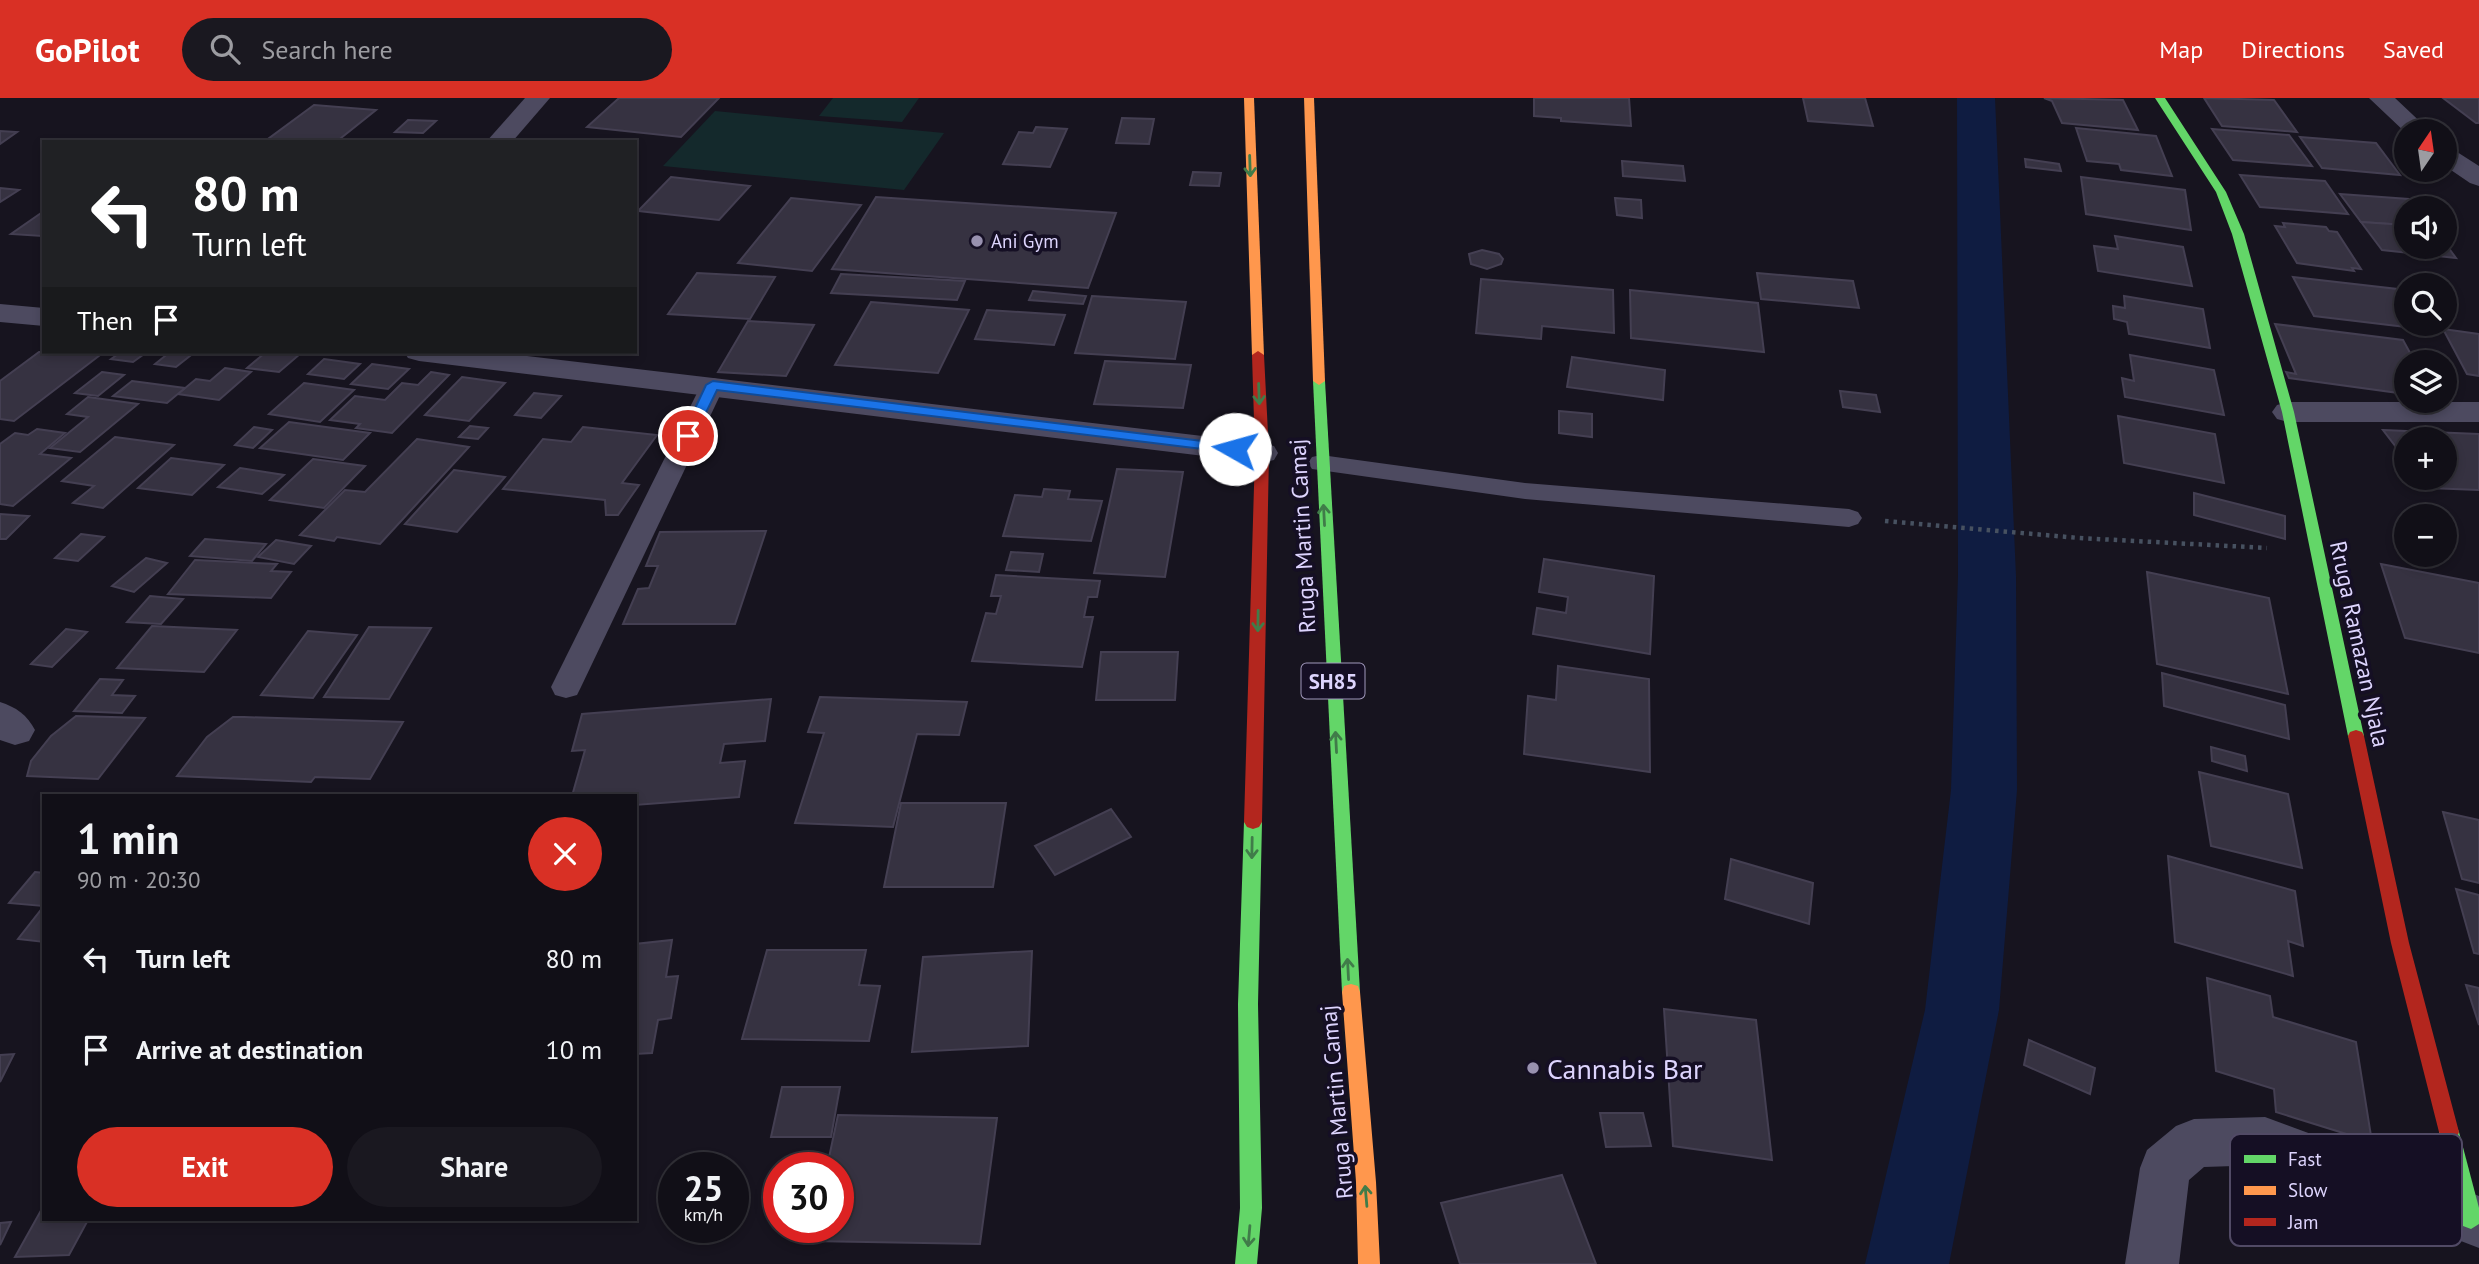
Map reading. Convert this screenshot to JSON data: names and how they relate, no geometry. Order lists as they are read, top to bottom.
{
  "streets": {
    "main road": ["Rruga Martin Camaj", "Rruga Ramazan Njala", "SH85"]
  },
  "places": ["Ani Gym", "Cannabis Bar"],
  "legend": ["Fast", "Slow", "Jam"],
  "north": "top",
  "page": {
    "header": "GoPilot",
    "search": "Search here",
    "nav": ["Map", "Directions", "Saved"],
    "map_buttons": ["+", "−"],
    "turn": ["80 m", "Turn left"],
    "then": "Then",
    "heading": ["1 min", "90 m · 20:30"],
    "list": [
      {
        "name": "Turn left",
        "value": "80 m"
      },
      {
        "name": "Arrive at destination",
        "value": "10 m"
      }
    ],
    "buttons": ["Exit", "Share"],
    "speed": "25 km/h",
    "limit": "30"
  }
}
